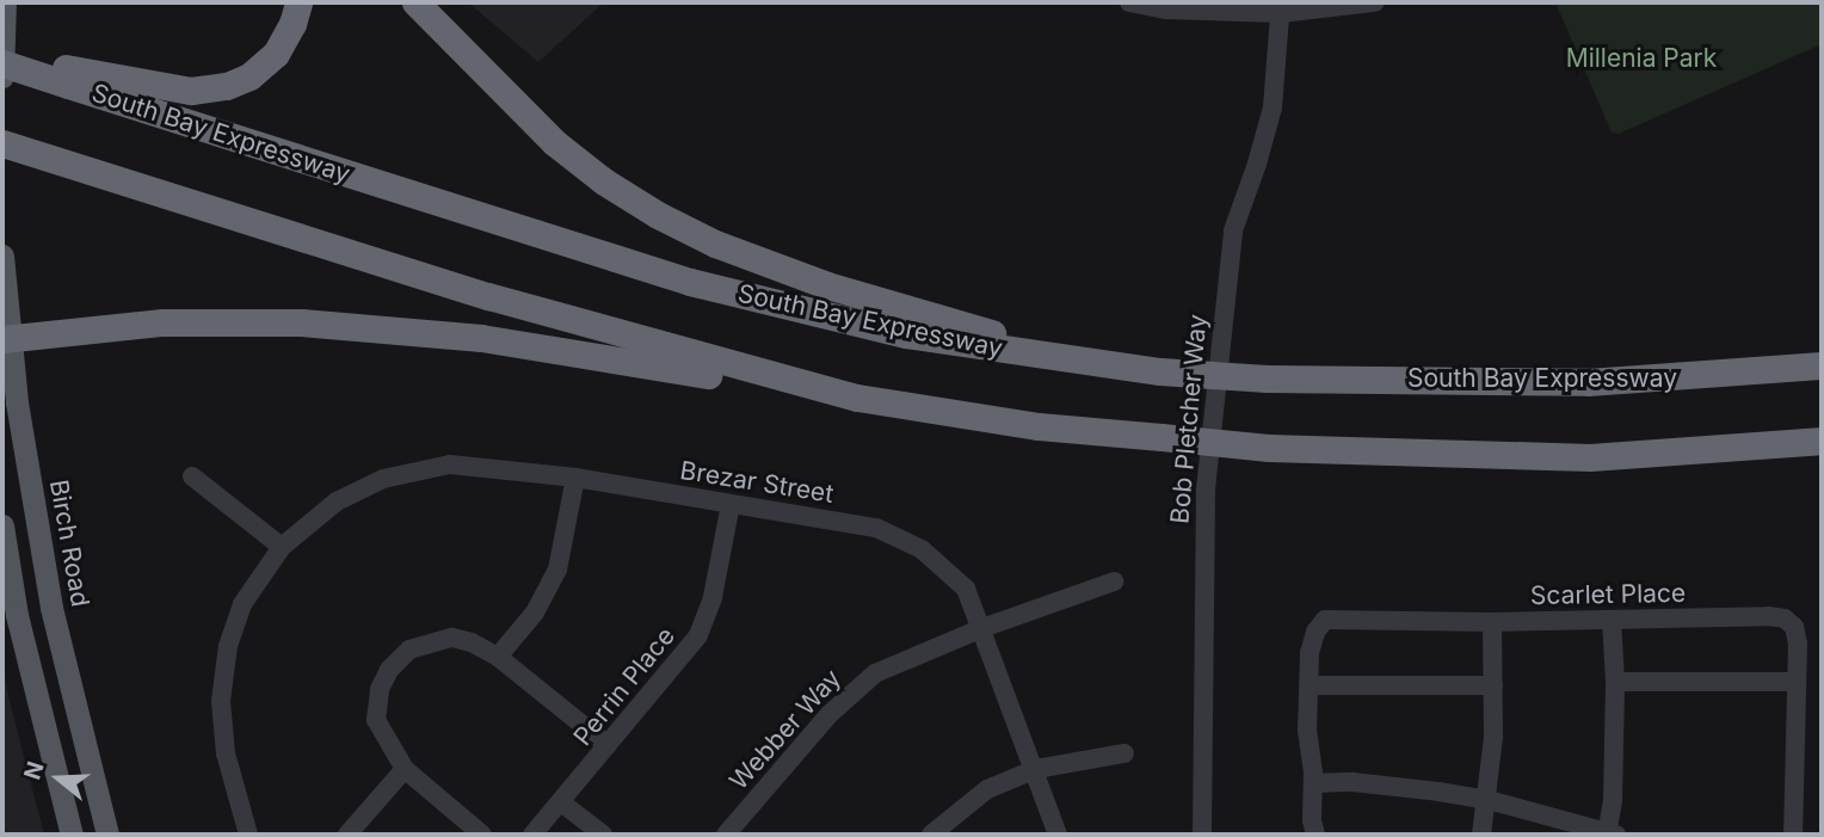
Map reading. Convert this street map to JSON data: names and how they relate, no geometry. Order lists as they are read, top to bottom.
{
  "streets": {
    "highway": ["South Bay Expressway"],
    "main road": ["Birch Road"],
    "street": [
      "Bob Pletcher Way",
      "Brezar Street",
      "Scarlet Place",
      "Perrin Place",
      "Webber Way"
    ]
  },
  "crossings": [
    ["Brezar Street", "Perrin Place"],
    ["Brezar Street", "Webber Way"]
  ],
  "parks": ["Millenia Park"],
  "north": "left"
}
